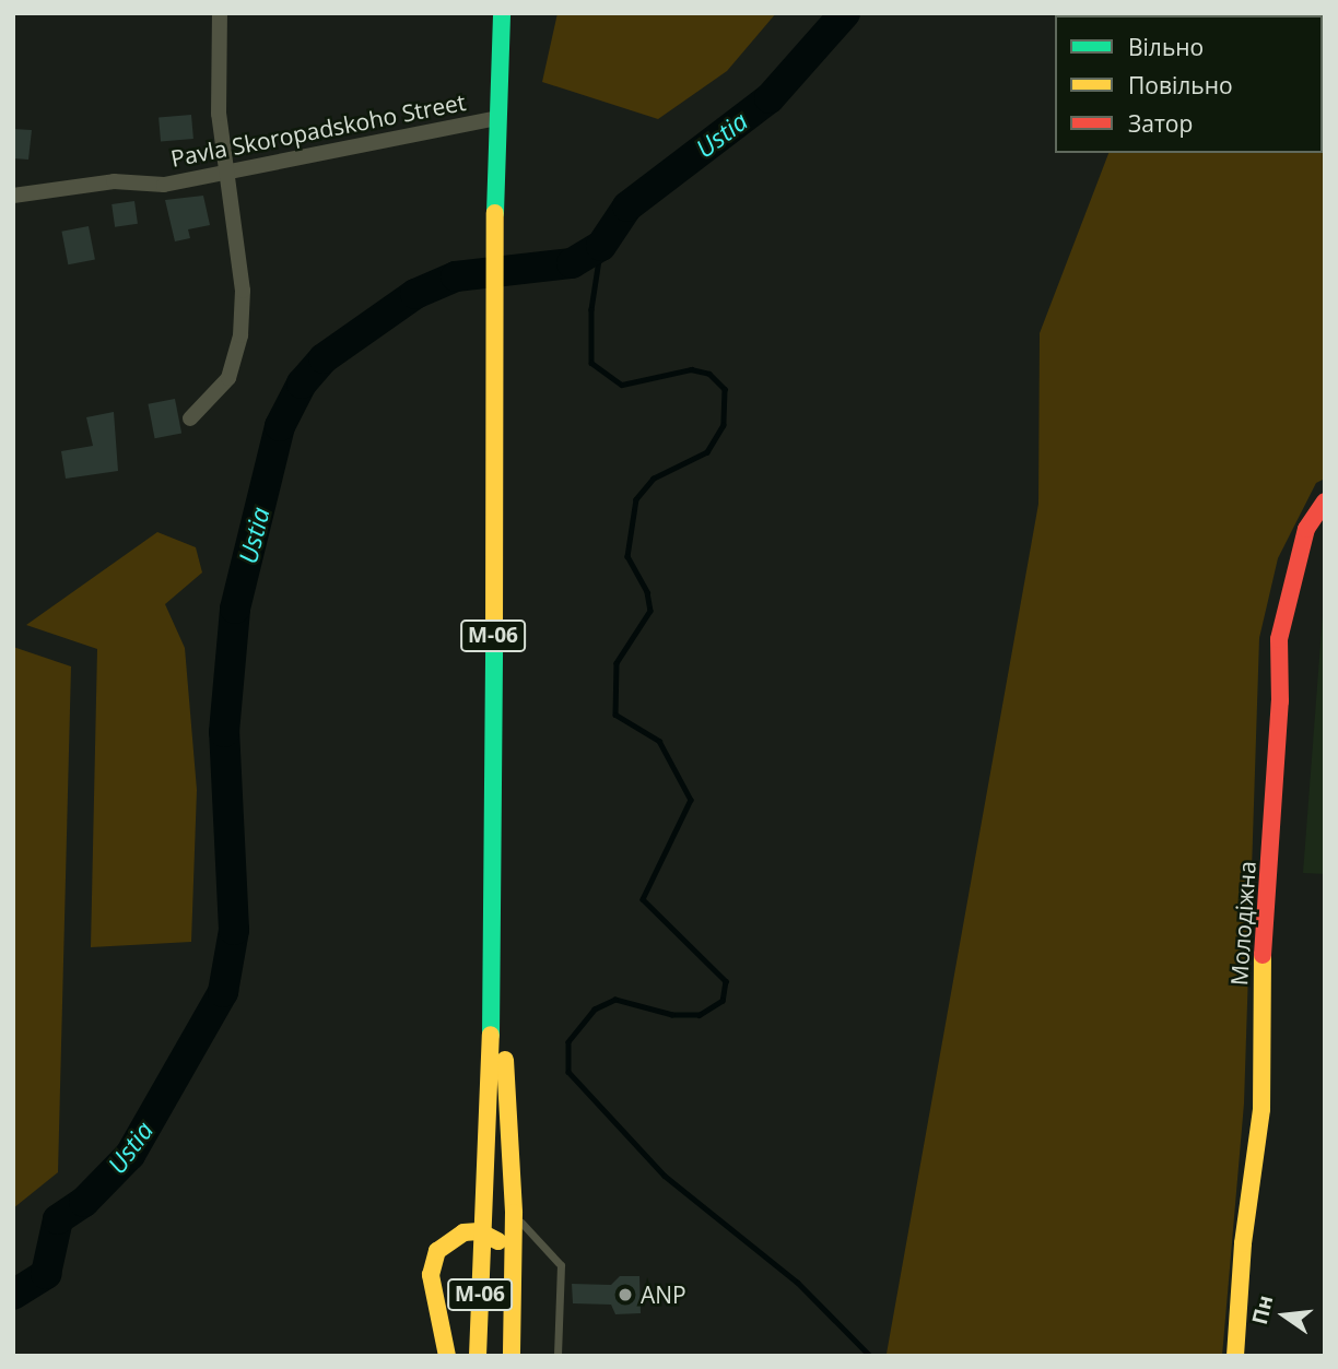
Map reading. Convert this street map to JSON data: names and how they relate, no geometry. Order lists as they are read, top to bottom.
{
  "streets": {
    "main road": ["М-06", "Молодіжна"],
    "street": ["Pavla Skoropadskoho Street"]
  },
  "crossings": [
    ["Pavla Skoropadskoho Street", "М-06"]
  ],
  "water": ["Ustia"],
  "places": ["ANP"],
  "legend": ["Вільно", "Повільно", "Затор"],
  "north": "left"
}
